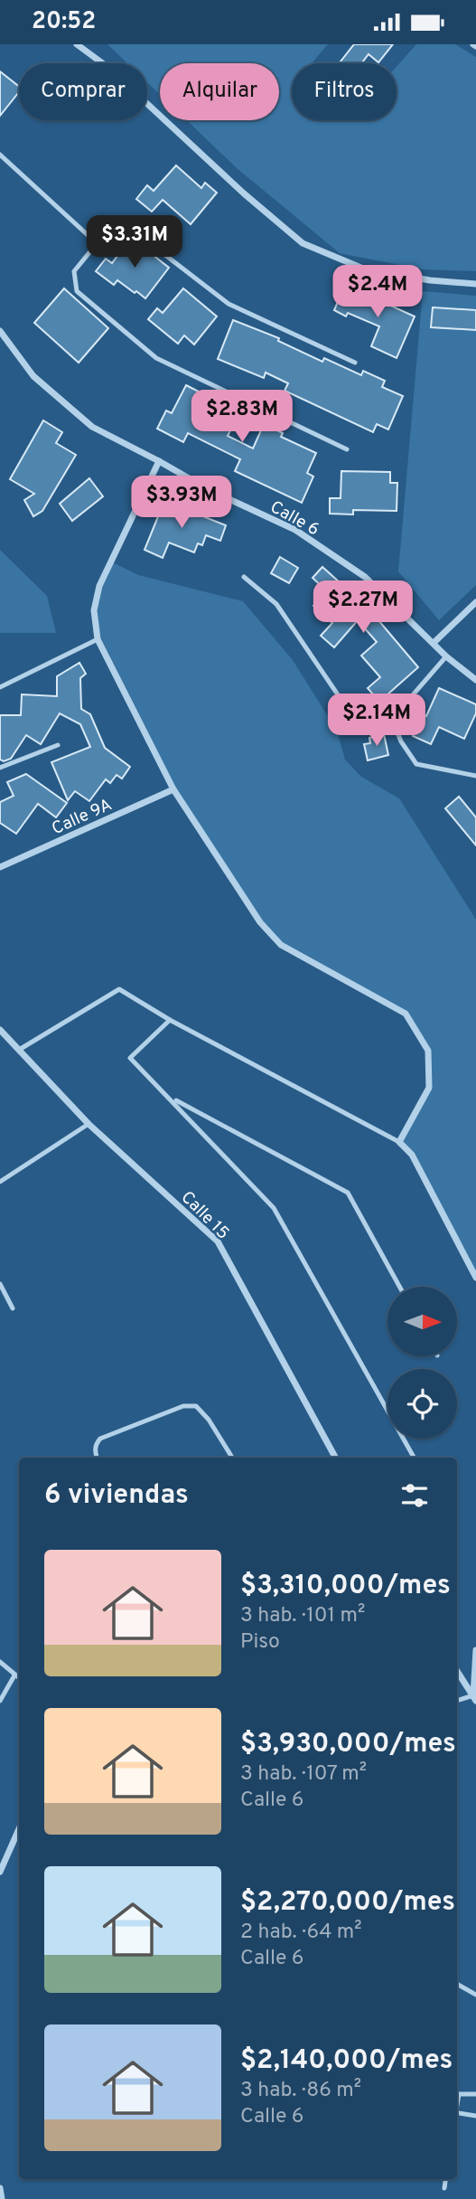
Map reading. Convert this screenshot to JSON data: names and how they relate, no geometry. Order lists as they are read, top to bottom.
{
  "streets": {
    "street": ["Calle 6", "Calle 9A", "Calle 15"]
  },
  "north": "right",
  "page": {
    "status": "20:52",
    "chip": ["Comprar", "Alquilar", "Filtros"],
    "price": [
      "$3.31M",
      "$2.4M",
      "$2.83M",
      "$3.93M",
      "$2.27M",
      "$2.14M"
    ],
    "heading": "6 viviendas",
    "list": [
      {
        "name": "$3,310,000/mes",
        "note": "3 hab. · 101 m² · Piso"
      },
      {
        "name": "$3,930,000/mes",
        "note": "3 hab. · 107 m² · Calle 6"
      },
      {
        "name": "$2,270,000/mes",
        "note": "2 hab. · 64 m² · Calle 6"
      },
      {
        "name": "$2,140,000/mes",
        "note": "3 hab. · 86 m² · Calle 6"
      }
    ]
  }
}
